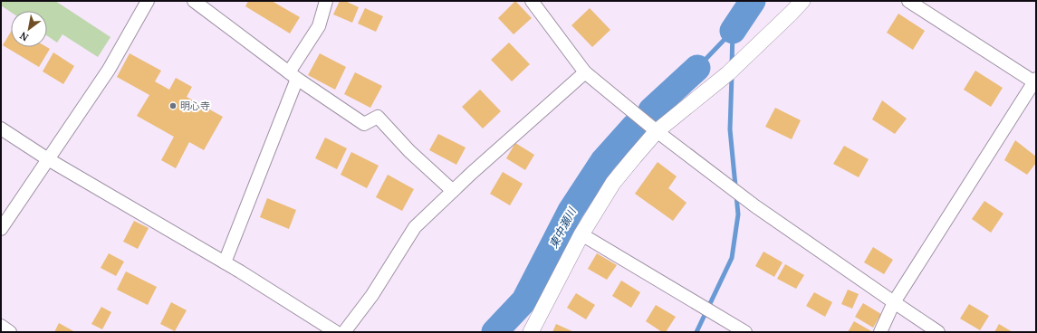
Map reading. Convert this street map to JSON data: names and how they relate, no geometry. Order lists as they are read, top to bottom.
{
  "water": ["東中瀬川"],
  "places": ["明心寺"],
  "north": "bottom left"
}
